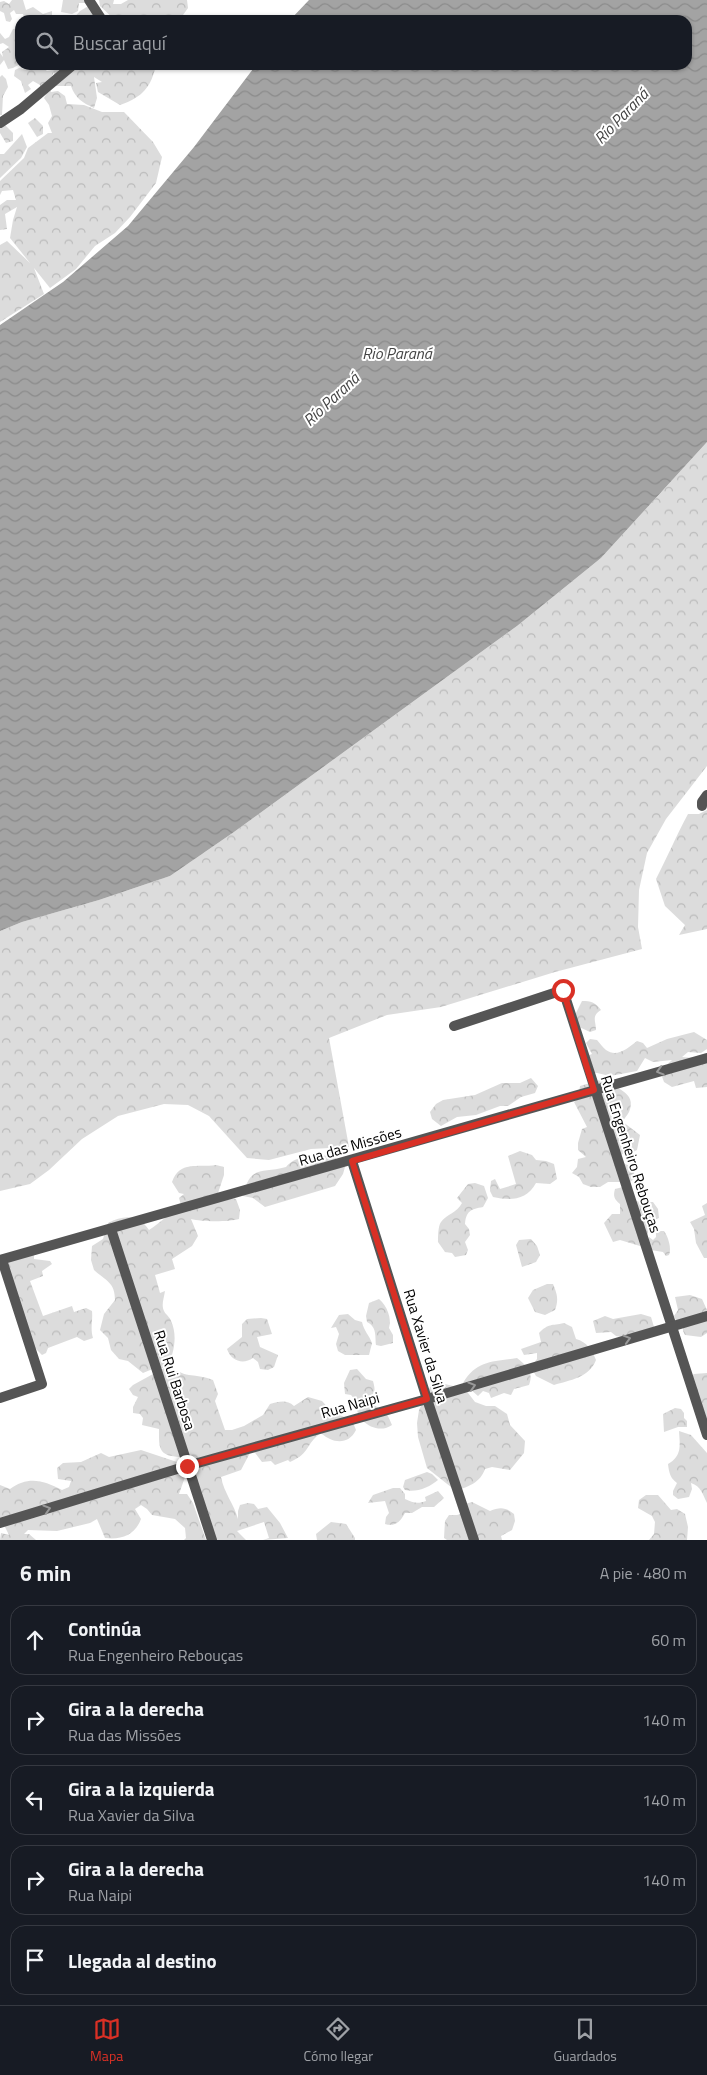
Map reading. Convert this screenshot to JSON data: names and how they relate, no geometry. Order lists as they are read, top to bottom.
{
  "streets": {
    "street": [
      "Rua das Missões",
      "Rua Engenheiro Rebouças",
      "Rua Xavier da Silva",
      "Rua Rui Barbosa",
      "Rua Naipi"
    ]
  },
  "crossings": [
    ["Rua das Missões", "Rua Engenheiro Rebouças"],
    ["Rua das Missões", "Rua Xavier da Silva"],
    ["Rua das Missões", "Rua Rui Barbosa"],
    ["Rua Engenheiro Rebouças", "Rua Naipi"],
    ["Rua Xavier da Silva", "Rua Naipi"],
    ["Rua Rui Barbosa", "Rua Naipi"]
  ],
  "one_way": ["Rua Naipi"],
  "water": ["Río Paraná", "Rio Paraná"],
  "page": {
    "search": "Buscar aquí",
    "heading": ["6 min", "A pie · 480 m"],
    "list": [
      ["Continúa", "Rua Engenheiro Rebouças", "60 m"],
      ["Gira a la derecha", "Rua das Missões", "140 m"],
      ["Gira a la izquierda", "Rua Xavier da Silva", "140 m"],
      ["Gira a la derecha", "Rua Naipi", "140 m"],
      "Llegada al destino"
    ],
    "nav": ["Mapa", "Cómo llegar", "Guardados"]
  }
}
